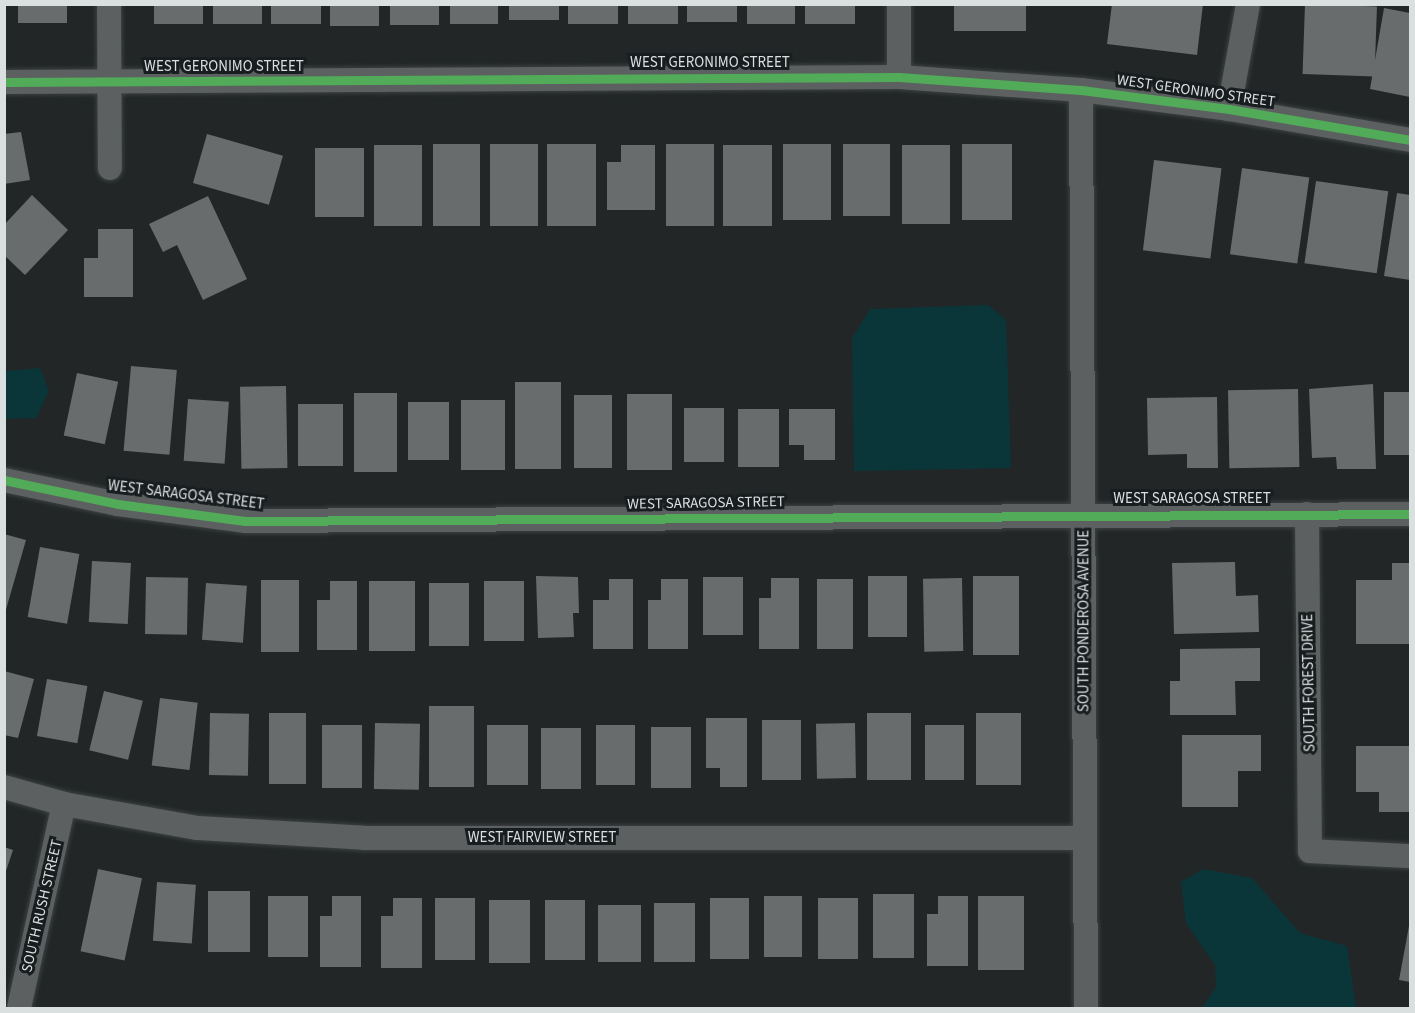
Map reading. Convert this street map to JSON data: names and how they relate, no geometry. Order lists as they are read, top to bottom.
{
  "streets": {
    "street": [
      "WEST GERONIMO STREET",
      "WEST SARAGOSA STREET",
      "SOUTH PONDEROSA AVENUE",
      "SOUTH FOREST DRIVE",
      "WEST FAIRVIEW STREET",
      "SOUTH RUSH STREET"
    ]
  },
  "crossings": [
    ["WEST GERONIMO STREET", "SOUTH PONDEROSA AVENUE"],
    ["WEST SARAGOSA STREET", "SOUTH PONDEROSA AVENUE"],
    ["WEST SARAGOSA STREET", "SOUTH FOREST DRIVE"],
    ["SOUTH PONDEROSA AVENUE", "WEST FAIRVIEW STREET"],
    ["WEST FAIRVIEW STREET", "SOUTH RUSH STREET"]
  ]
}
